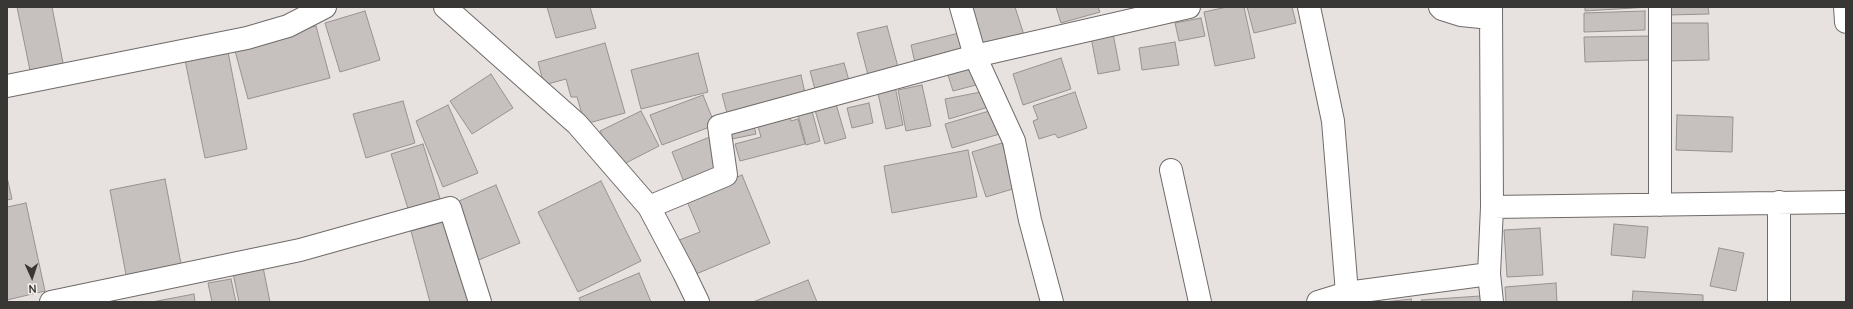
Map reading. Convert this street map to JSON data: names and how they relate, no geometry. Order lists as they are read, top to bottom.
{
  "north": "bottom"
}
